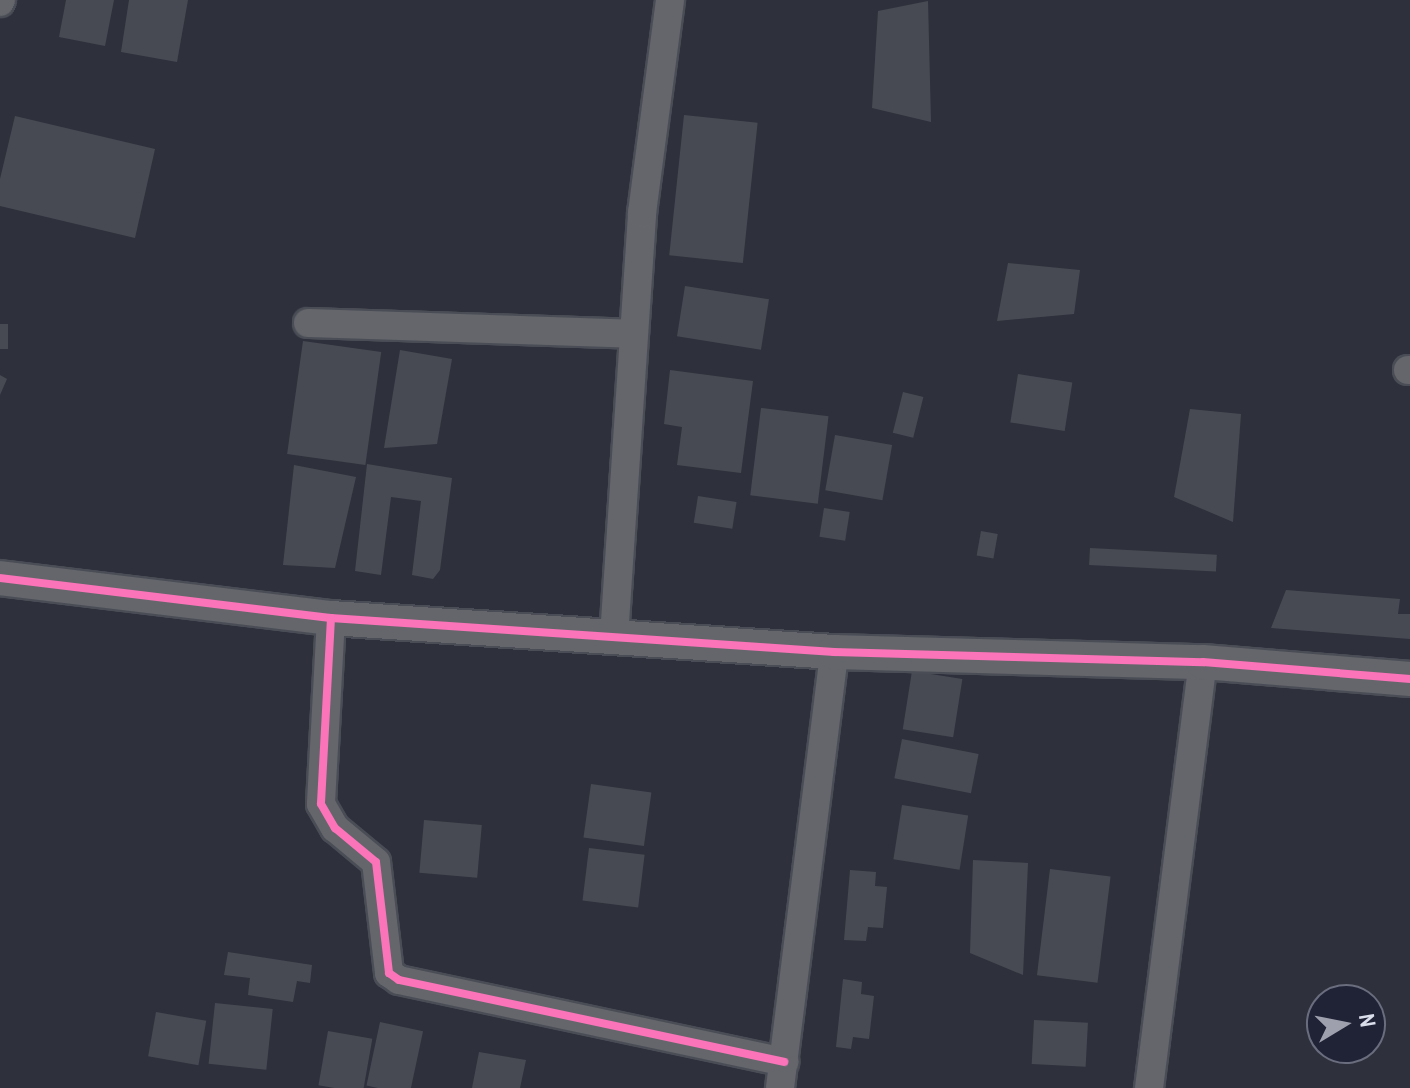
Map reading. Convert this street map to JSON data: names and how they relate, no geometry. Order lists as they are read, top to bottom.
{
  "north": "right"
}
